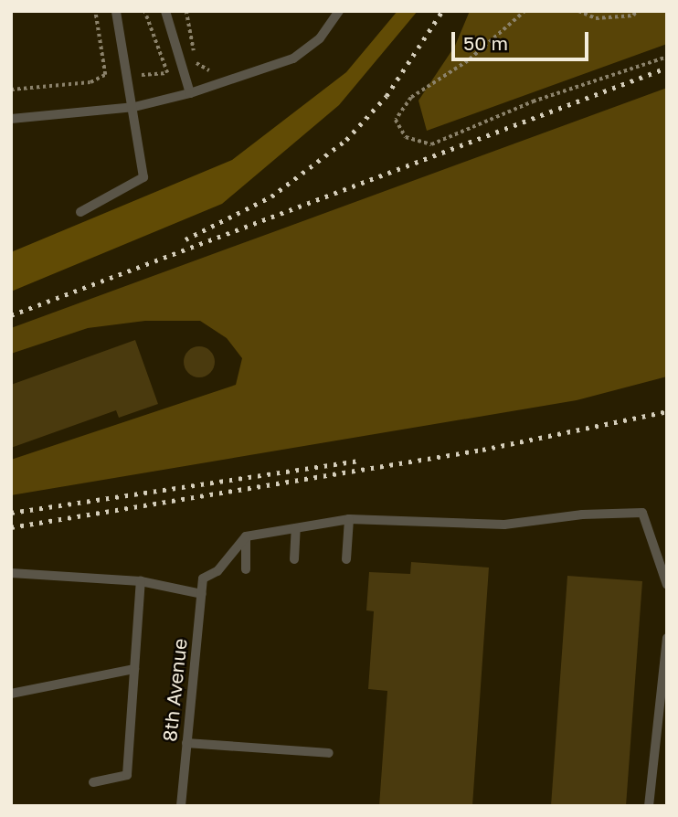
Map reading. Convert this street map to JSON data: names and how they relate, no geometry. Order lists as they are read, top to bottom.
{
  "streets": {
    "lane": ["8th Avenue"]
  },
  "scale_bar": "50 m"
}
